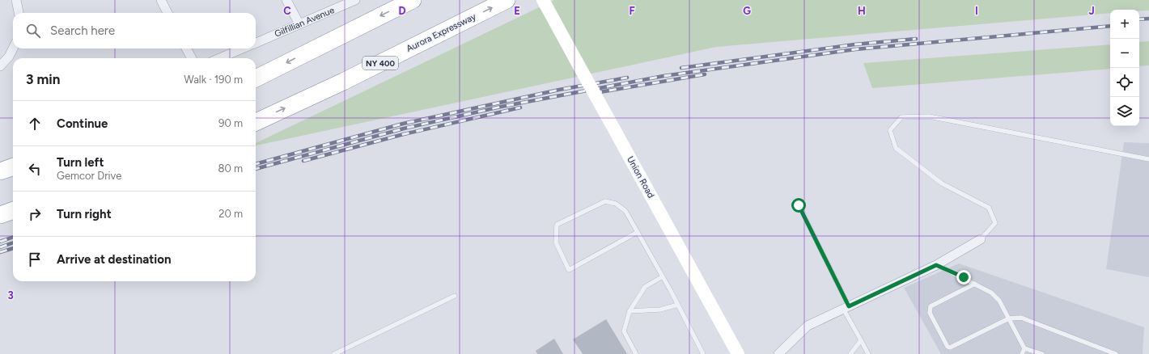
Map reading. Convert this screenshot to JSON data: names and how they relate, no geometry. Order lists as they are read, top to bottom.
{
  "streets": {
    "highway": ["Aurora Expressway", "NY 400"],
    "main road": ["Union Road"],
    "street": ["Gilfillian Avenue"]
  },
  "page": {
    "map_buttons": ["+", "−"],
    "search": "Search here",
    "heading": ["3 min", "Walk · 190 m"],
    "list": [
      ["Continue", "90 m"],
      ["Turn left", "Gemcor Drive", "80 m"],
      ["Turn right", "20 m"],
      "Arrive at destination"
    ]
  },
  "grid": {
    "columns": [
      "C",
      "D",
      "E",
      "F",
      "G",
      "H",
      "I",
      "J"
    ],
    "rows": ["3"]
  }
}
